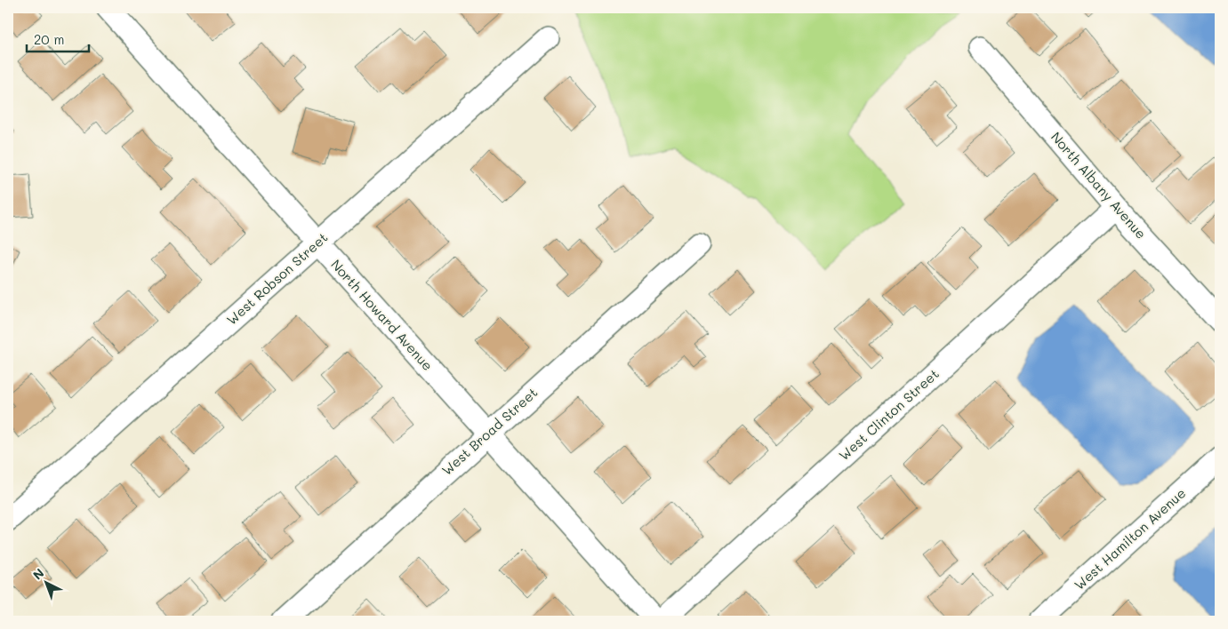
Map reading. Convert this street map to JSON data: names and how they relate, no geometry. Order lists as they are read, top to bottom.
{
  "streets": {
    "street": [
      "North Albany Avenue",
      "West Robson Street",
      "North Howard Avenue",
      "West Clinton Street",
      "West Broad Street",
      "West Hamilton Avenue"
    ]
  },
  "crossings": [
    ["North Albany Avenue", "West Clinton Street"],
    ["West Robson Street", "North Howard Avenue"],
    ["North Howard Avenue", "West Broad Street"]
  ],
  "scale_bar": "20 m",
  "north": "top left"
}
